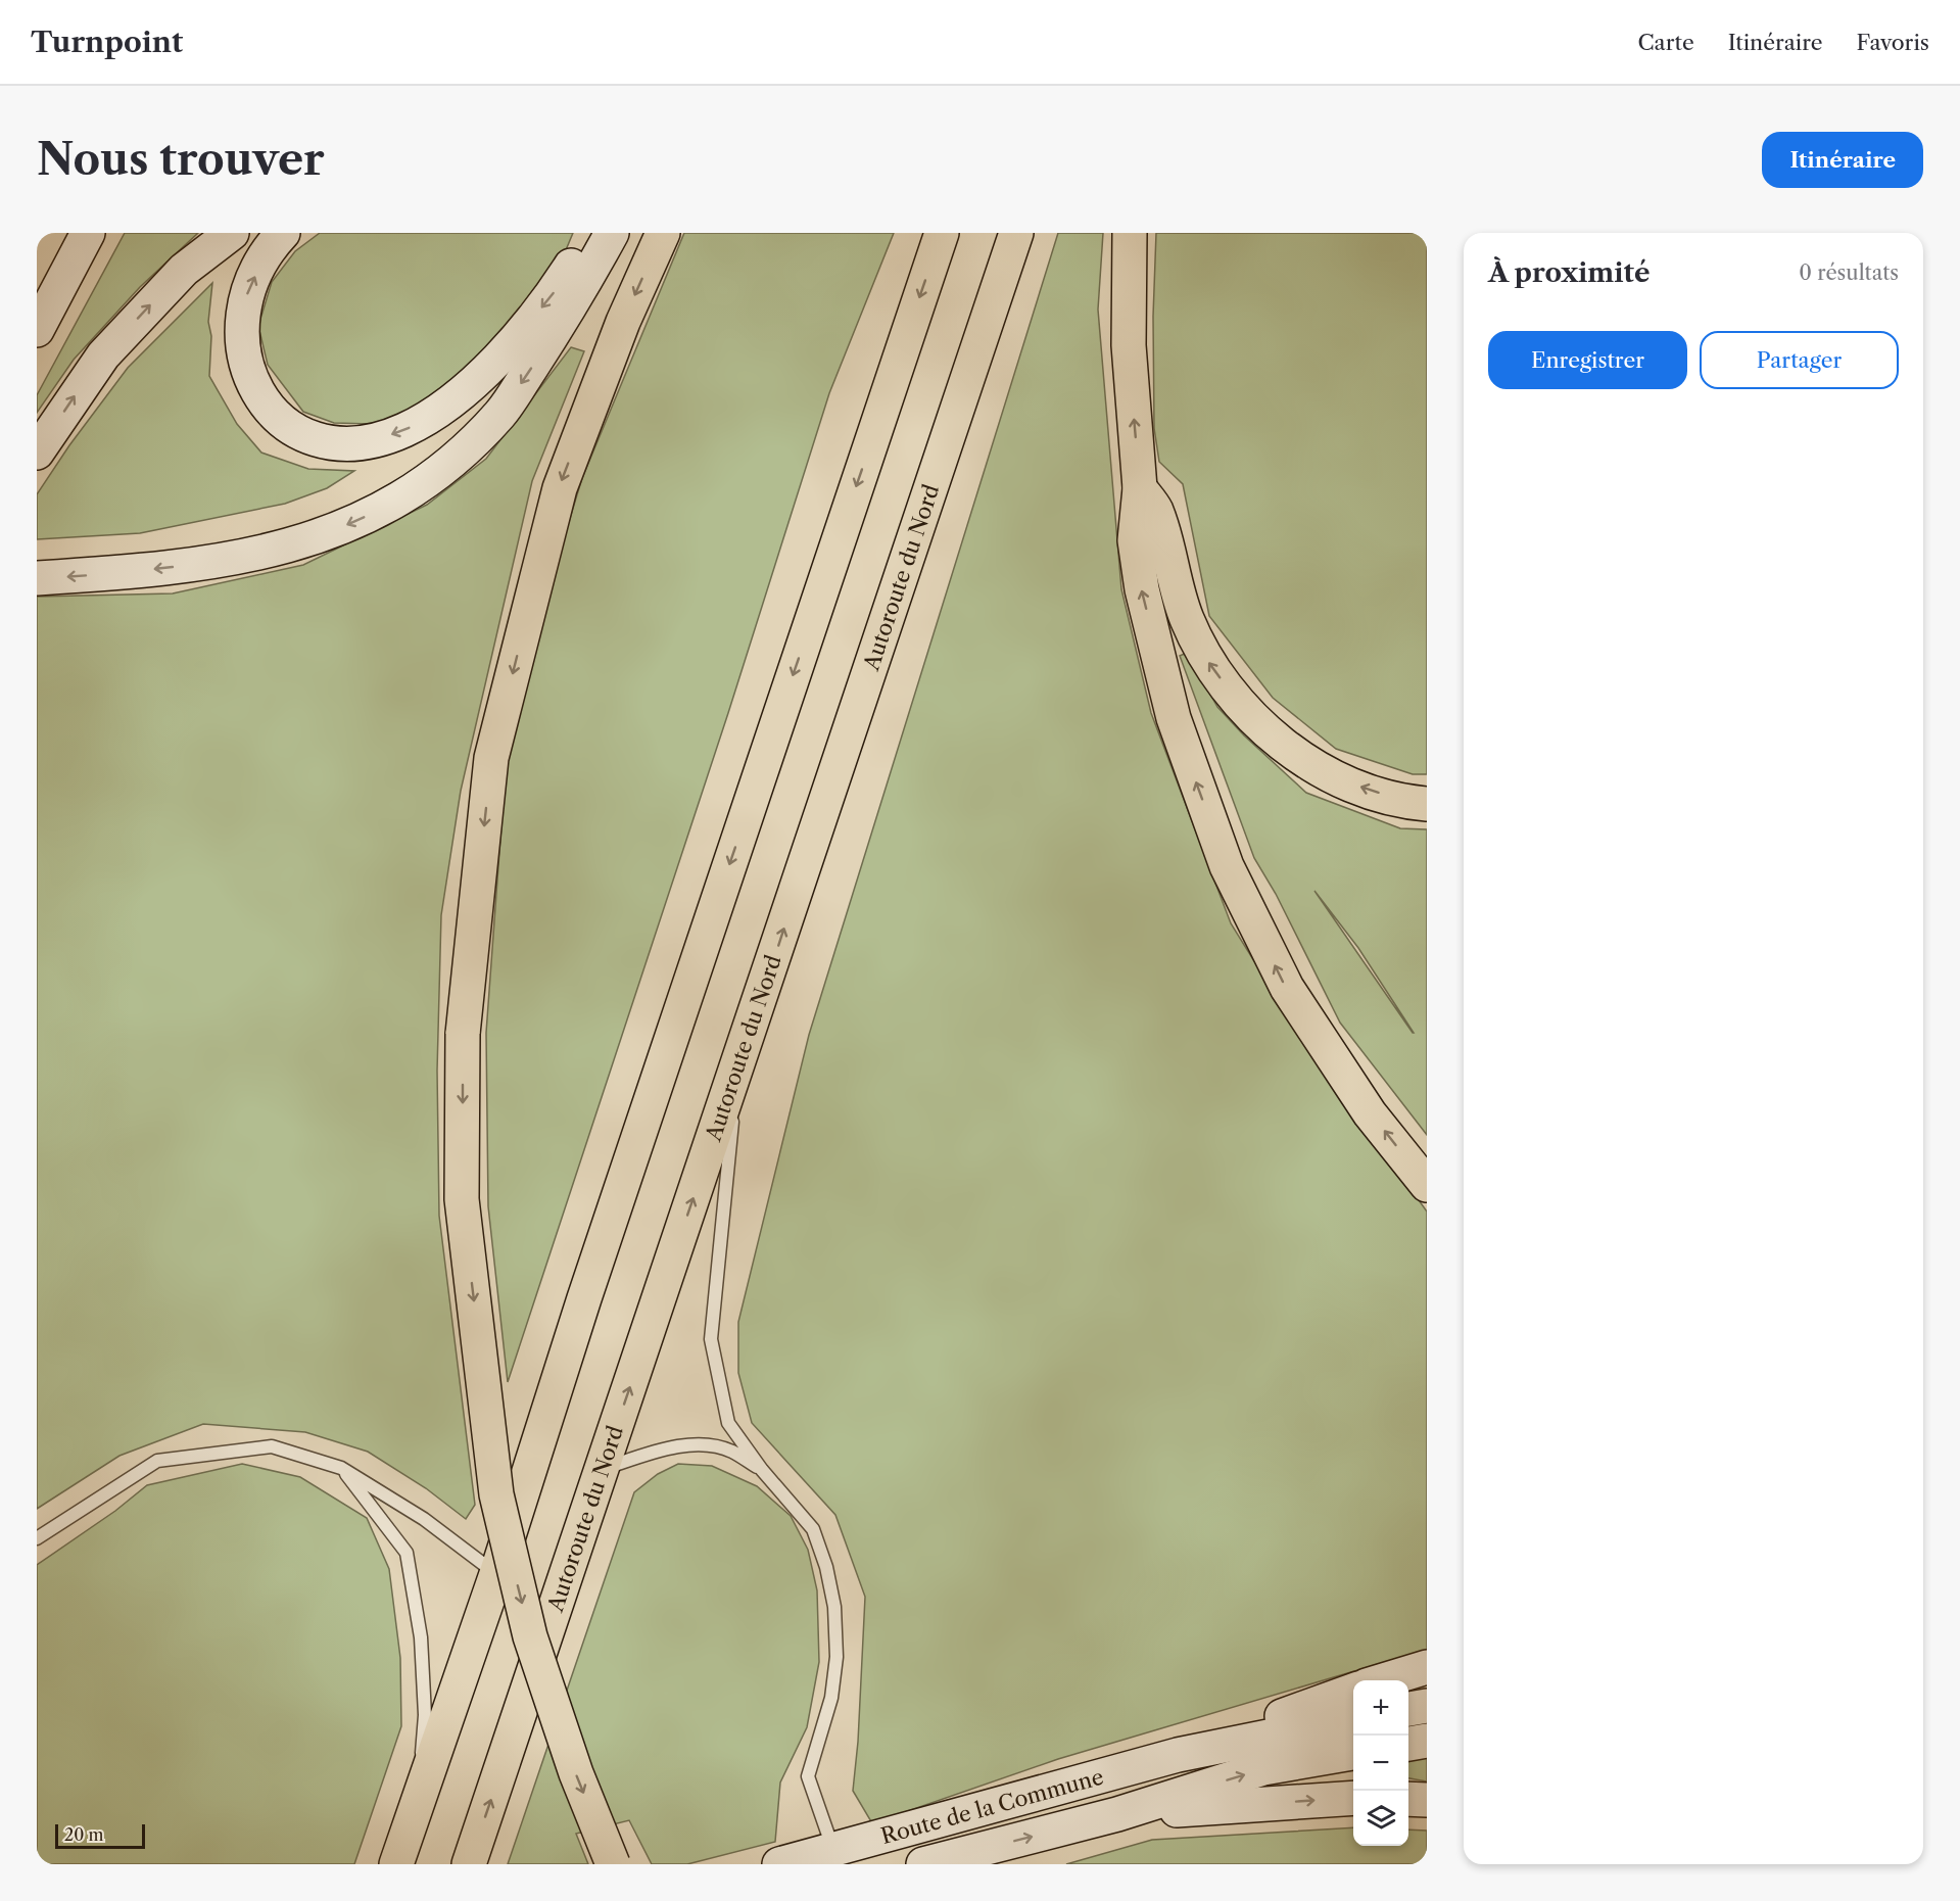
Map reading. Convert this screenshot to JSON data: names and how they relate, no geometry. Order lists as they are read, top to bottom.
{
  "streets": {
    "highway": ["Autoroute du Nord"],
    "main road": ["Route de la Commune"]
  },
  "scale_bar": "20 m",
  "page": {
    "header": "Turnpoint",
    "nav": ["Carte", "Itinéraire", "Favoris"],
    "buttons": [
      "Itinéraire",
      ["Enregistrer", "Partager"]
    ],
    "title": "Nous trouver",
    "heading": ["À proximité", "0 résultats"],
    "map_buttons": ["+", "−"],
    "scale": "20 m"
  }
}
